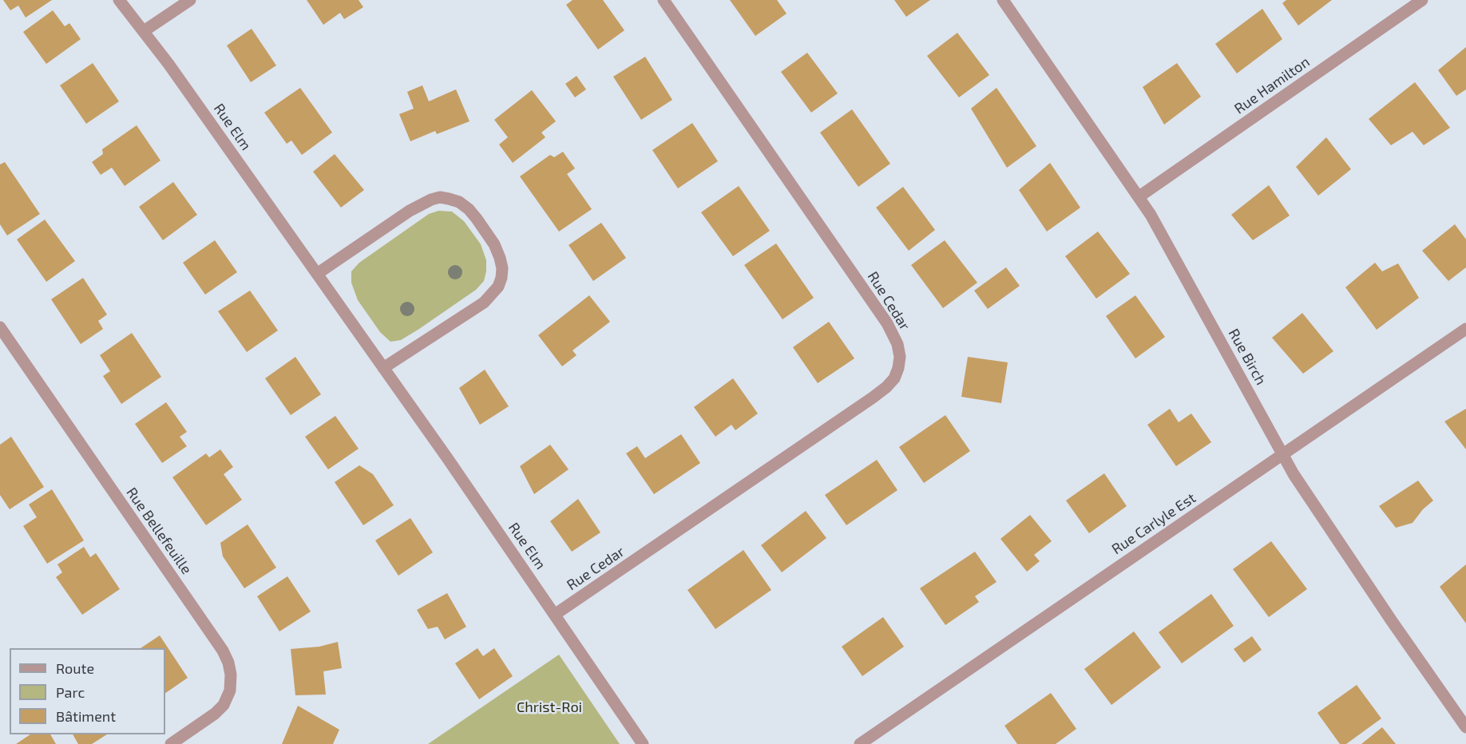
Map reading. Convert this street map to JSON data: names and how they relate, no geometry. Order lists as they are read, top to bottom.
{
  "streets": {
    "street": [
      "Rue Hamilton",
      "Rue Elm",
      "Rue Cedar",
      "Rue Birch",
      "Rue Carlyle Est",
      "Rue Bellefeuille"
    ]
  },
  "crossings": [
    ["Rue Hamilton", "Rue Birch"],
    ["Rue Elm", "Rue Cedar"],
    ["Rue Birch", "Rue Carlyle Est"]
  ],
  "parks": ["Christ-Roi"],
  "legend": ["Route", "Parc", "Bâtiment"]
}
